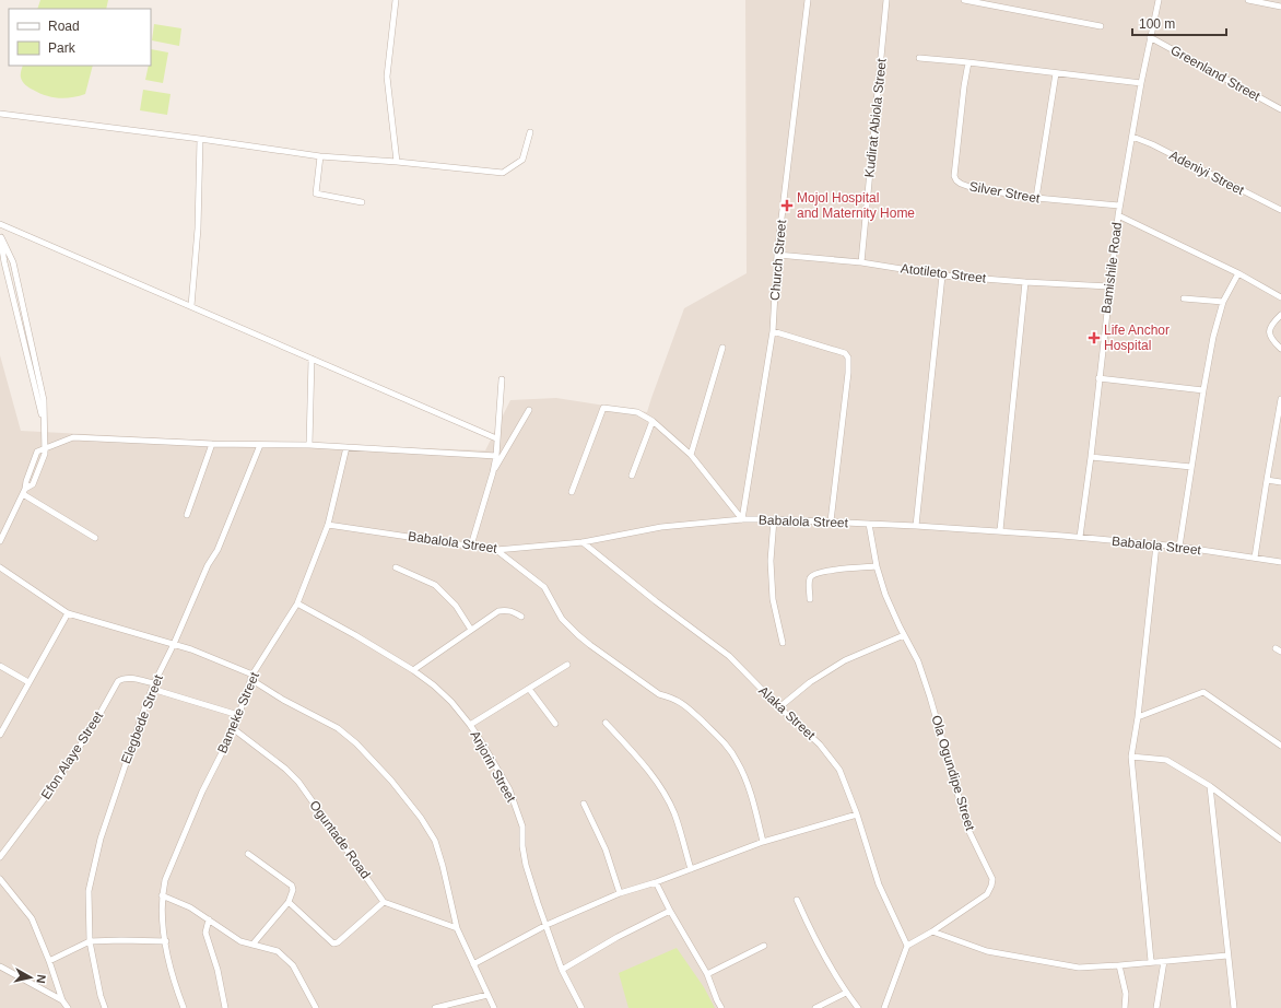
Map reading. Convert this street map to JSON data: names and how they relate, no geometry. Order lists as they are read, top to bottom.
{
  "streets": {
    "street": [
      "Greenland Street",
      "Kudirat Abiola Street",
      "Adeniyi Street",
      "Silver Street",
      "Church Street",
      "Bamishile Road",
      "Atotileto Street",
      "Babalola Street",
      "Bameke Street",
      "Alaka Street",
      "Elegbede Street",
      "Efon Alaye Street",
      "Anjorin Street",
      "Ola Ogundipe Street",
      "Oguntade Road"
    ]
  },
  "crossings": [
    ["Greenland Street", "Bamishile Road"],
    ["Kudirat Abiola Street", "Atotileto Street"],
    ["Adeniyi Street", "Bamishile Road"],
    ["Silver Street", "Bamishile Road"],
    ["Church Street", "Atotileto Street"],
    ["Church Street", "Babalola Street"],
    ["Bamishile Road", "Atotileto Street"],
    ["Bamishile Road", "Babalola Street"],
    ["Babalola Street", "Bameke Street"],
    ["Babalola Street", "Alaka Street"],
    ["Babalola Street", "Ola Ogundipe Street"],
    ["Bameke Street", "Efon Alaye Street"],
    ["Bameke Street", "Anjorin Street"],
    ["Bameke Street", "Oguntade Road"],
    ["Alaka Street", "Ola Ogundipe Street"],
    ["Elegbede Street", "Efon Alaye Street"]
  ],
  "places": {
    "health": ["Mojol Hospital and Maternity Home", "Life Anchor Hospital"]
  },
  "legend": ["Road", "Park"],
  "scale_bar": "100 m",
  "north": "right"
}
